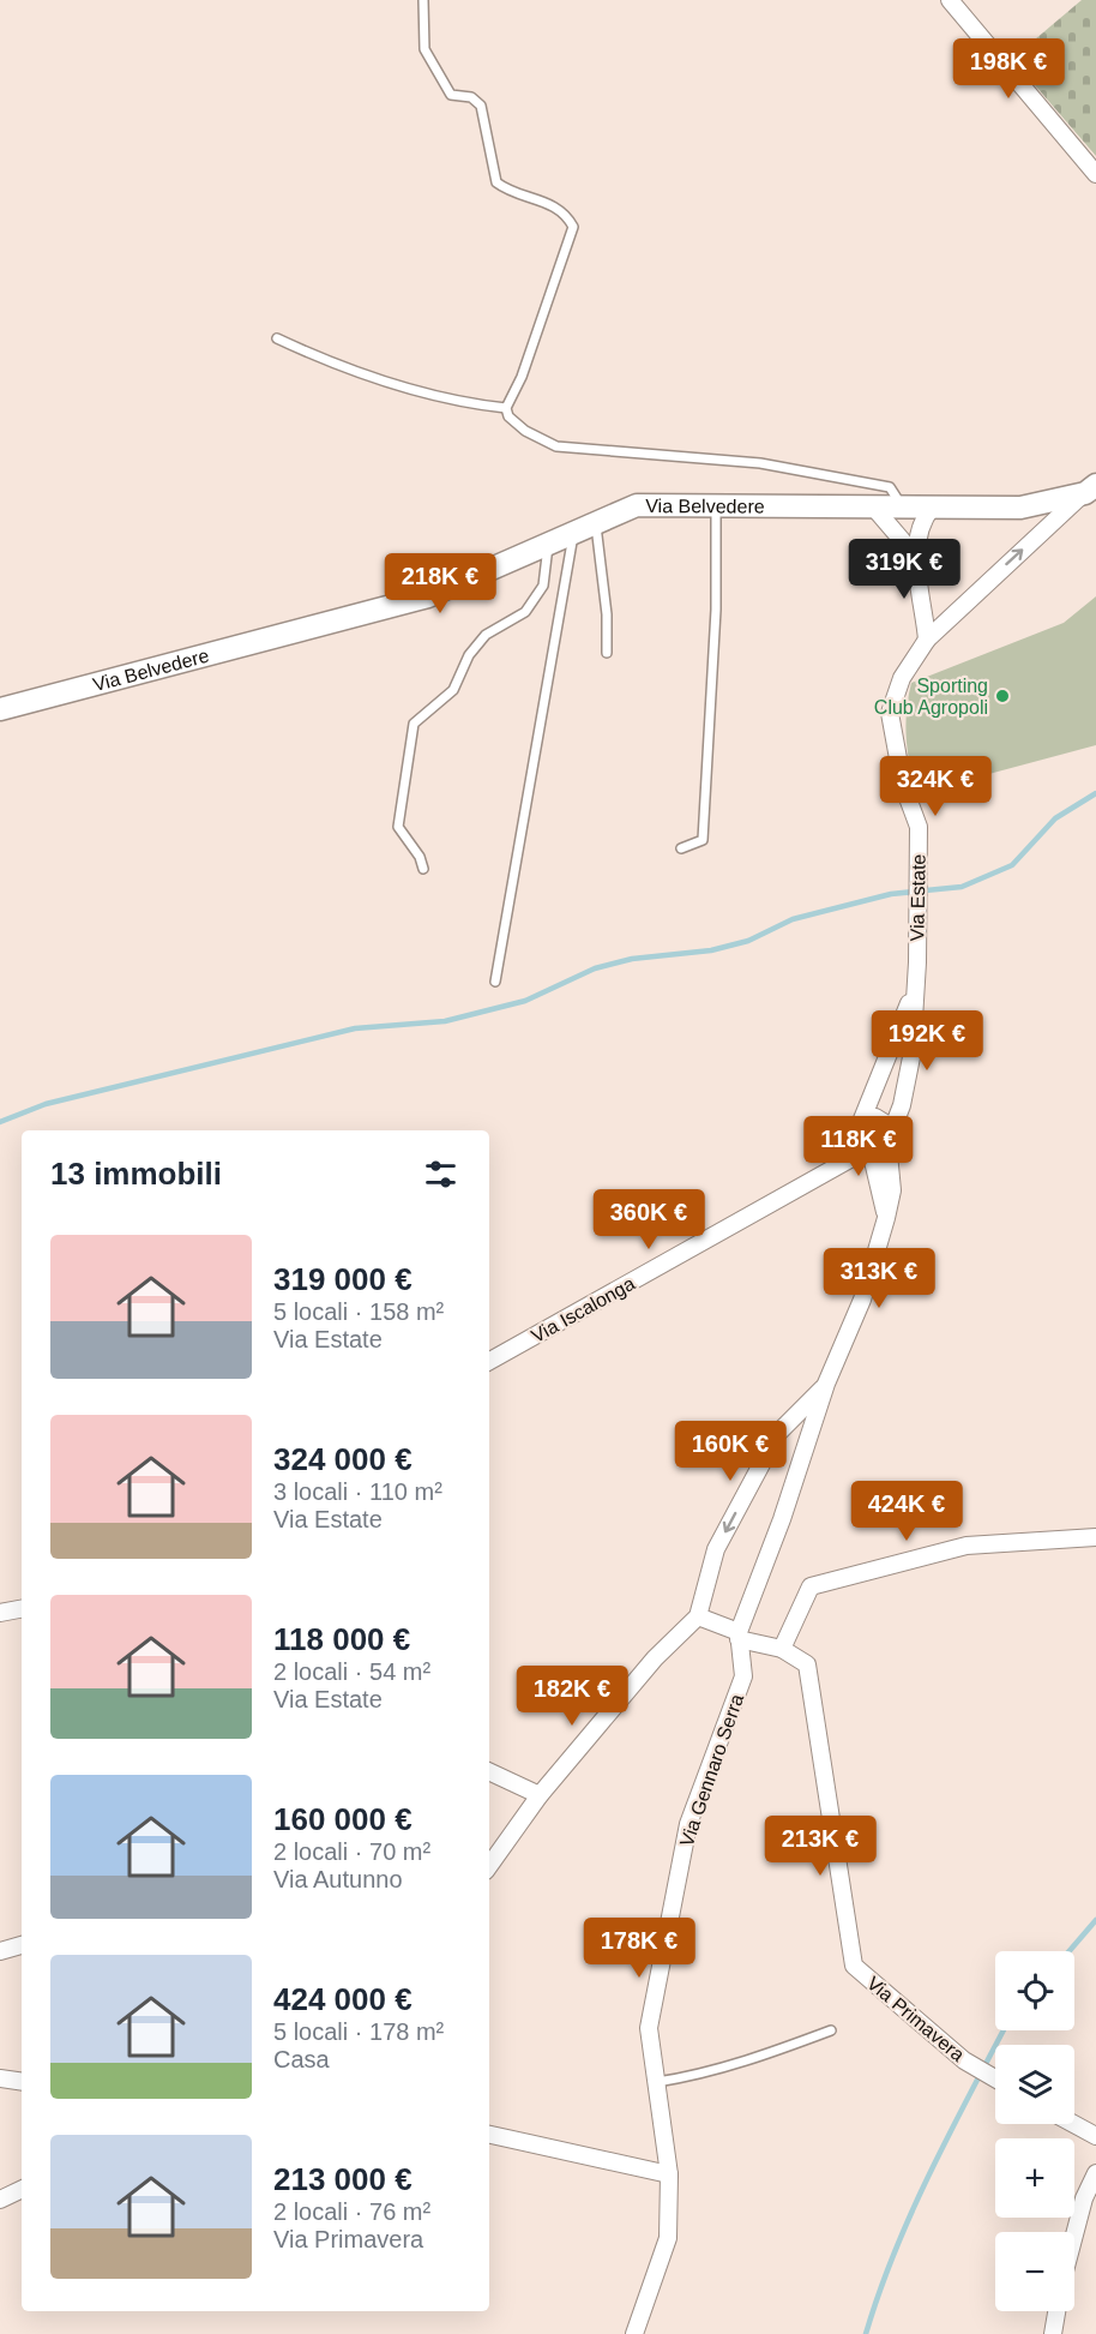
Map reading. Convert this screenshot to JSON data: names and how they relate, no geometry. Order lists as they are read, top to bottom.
{
  "streets": {
    "street": [
      "Via Belvedere",
      "Via Estate",
      "Via Iscalonga",
      "Via Gennaro Serra",
      "Via Primavera"
    ]
  },
  "crossings": [
    ["Via Belvedere", "Via Estate"],
    ["Via Estate", "Via Iscalonga"],
    ["Via Estate", "Via Gennaro Serra"],
    ["Via Gennaro Serra", "Via Primavera"]
  ],
  "places": ["Sporting Club Agropoli"],
  "page": {
    "price": [
      "198K €",
      "319K €",
      "218K €",
      "324K €",
      "192K €",
      "118K €",
      "360K €",
      "313K €",
      "160K €",
      "424K €",
      "182K €",
      "213K €",
      "178K €"
    ],
    "heading": "13 immobili",
    "list": [
      {
        "name": "319 000 €",
        "note": "5 locali · 158 m² · Via Estate"
      },
      {
        "name": "324 000 €",
        "note": "3 locali · 110 m² · Via Estate"
      },
      {
        "name": "118 000 €",
        "note": "2 locali · 54 m² · Via Estate"
      },
      {
        "name": "160 000 €",
        "note": "2 locali · 70 m² · Via Autunno"
      },
      {
        "name": "424 000 €",
        "note": "5 locali · 178 m² · Casa"
      },
      {
        "name": "213 000 €",
        "note": "2 locali · 76 m² · Via Primavera"
      }
    ],
    "map_buttons": ["+", "−"]
  }
}
